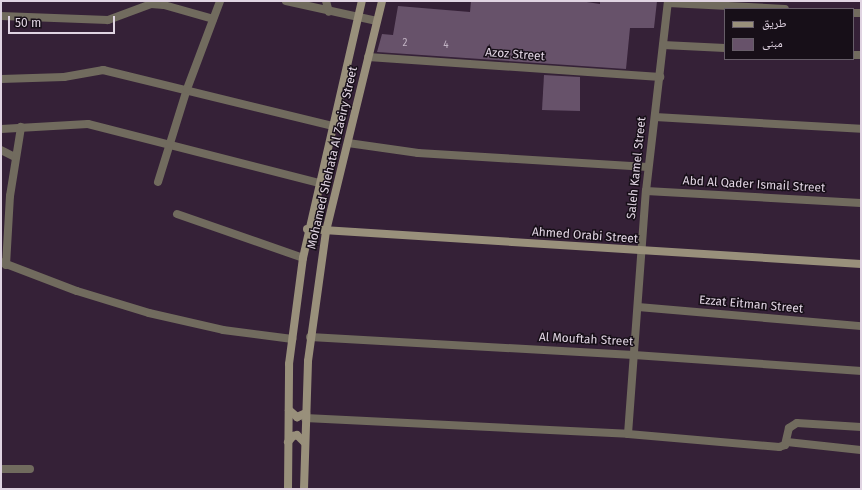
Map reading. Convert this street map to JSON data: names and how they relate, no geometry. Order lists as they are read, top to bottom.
{
  "streets": {
    "street": [
      "Azoz Street",
      "Mohamed Shehata Al Zaeiry Street",
      "Saleh Kamel Street",
      "Abd Al Qader Ismail Street",
      "Ahmed Orabi Street",
      "Ezzat Eitman Street",
      "Al Mouftah Street"
    ]
  },
  "crossings": [
    ["Azoz Street", "Mohamed Shehata Al Zaeiry Street"],
    ["Azoz Street", "Saleh Kamel Street"],
    ["Mohamed Shehata Al Zaeiry Street", "Ahmed Orabi Street"],
    ["Mohamed Shehata Al Zaeiry Street", "Al Mouftah Street"],
    ["Saleh Kamel Street", "Abd Al Qader Ismail Street"],
    ["Saleh Kamel Street", "Ahmed Orabi Street"],
    ["Saleh Kamel Street", "Ezzat Eitman Street"],
    ["Saleh Kamel Street", "Al Mouftah Street"]
  ],
  "house_numbers": ["2", "4"],
  "legend": ["طريق", "مبنى"],
  "scale_bar": "50 m"
}
